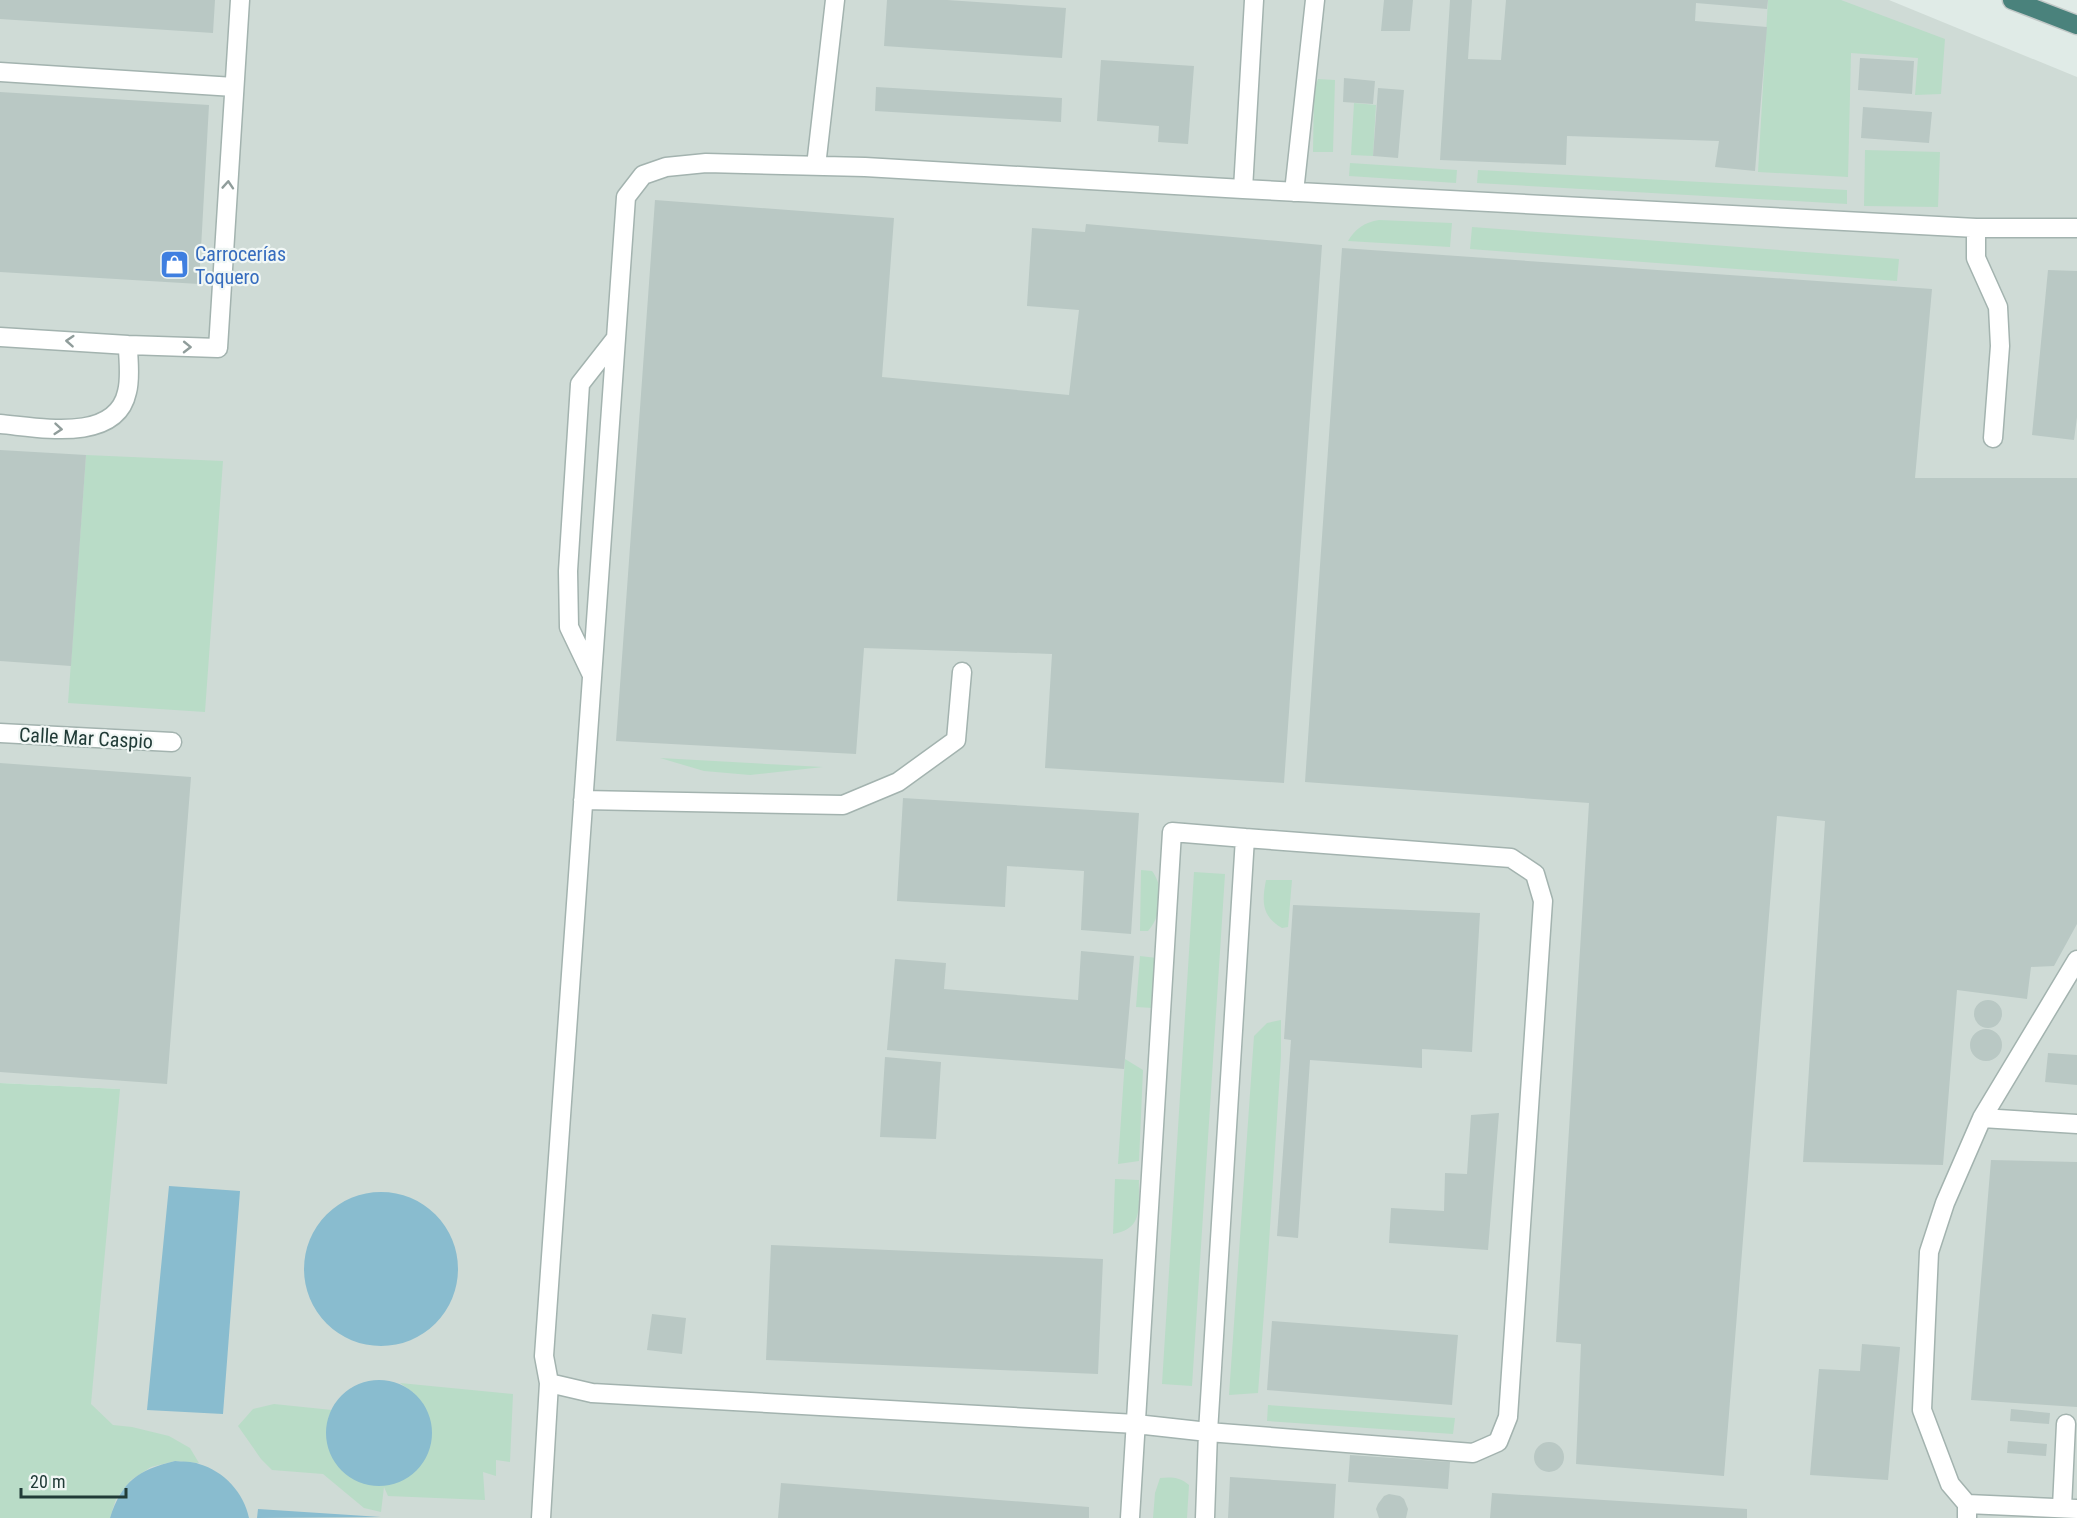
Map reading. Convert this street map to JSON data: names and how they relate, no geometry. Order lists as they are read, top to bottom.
{
  "streets": {
    "street": ["Calle Mar Caspio"]
  },
  "places": {
    "shop": ["Carrocerías Toquero"]
  },
  "scale_bar": "20 m"
}
